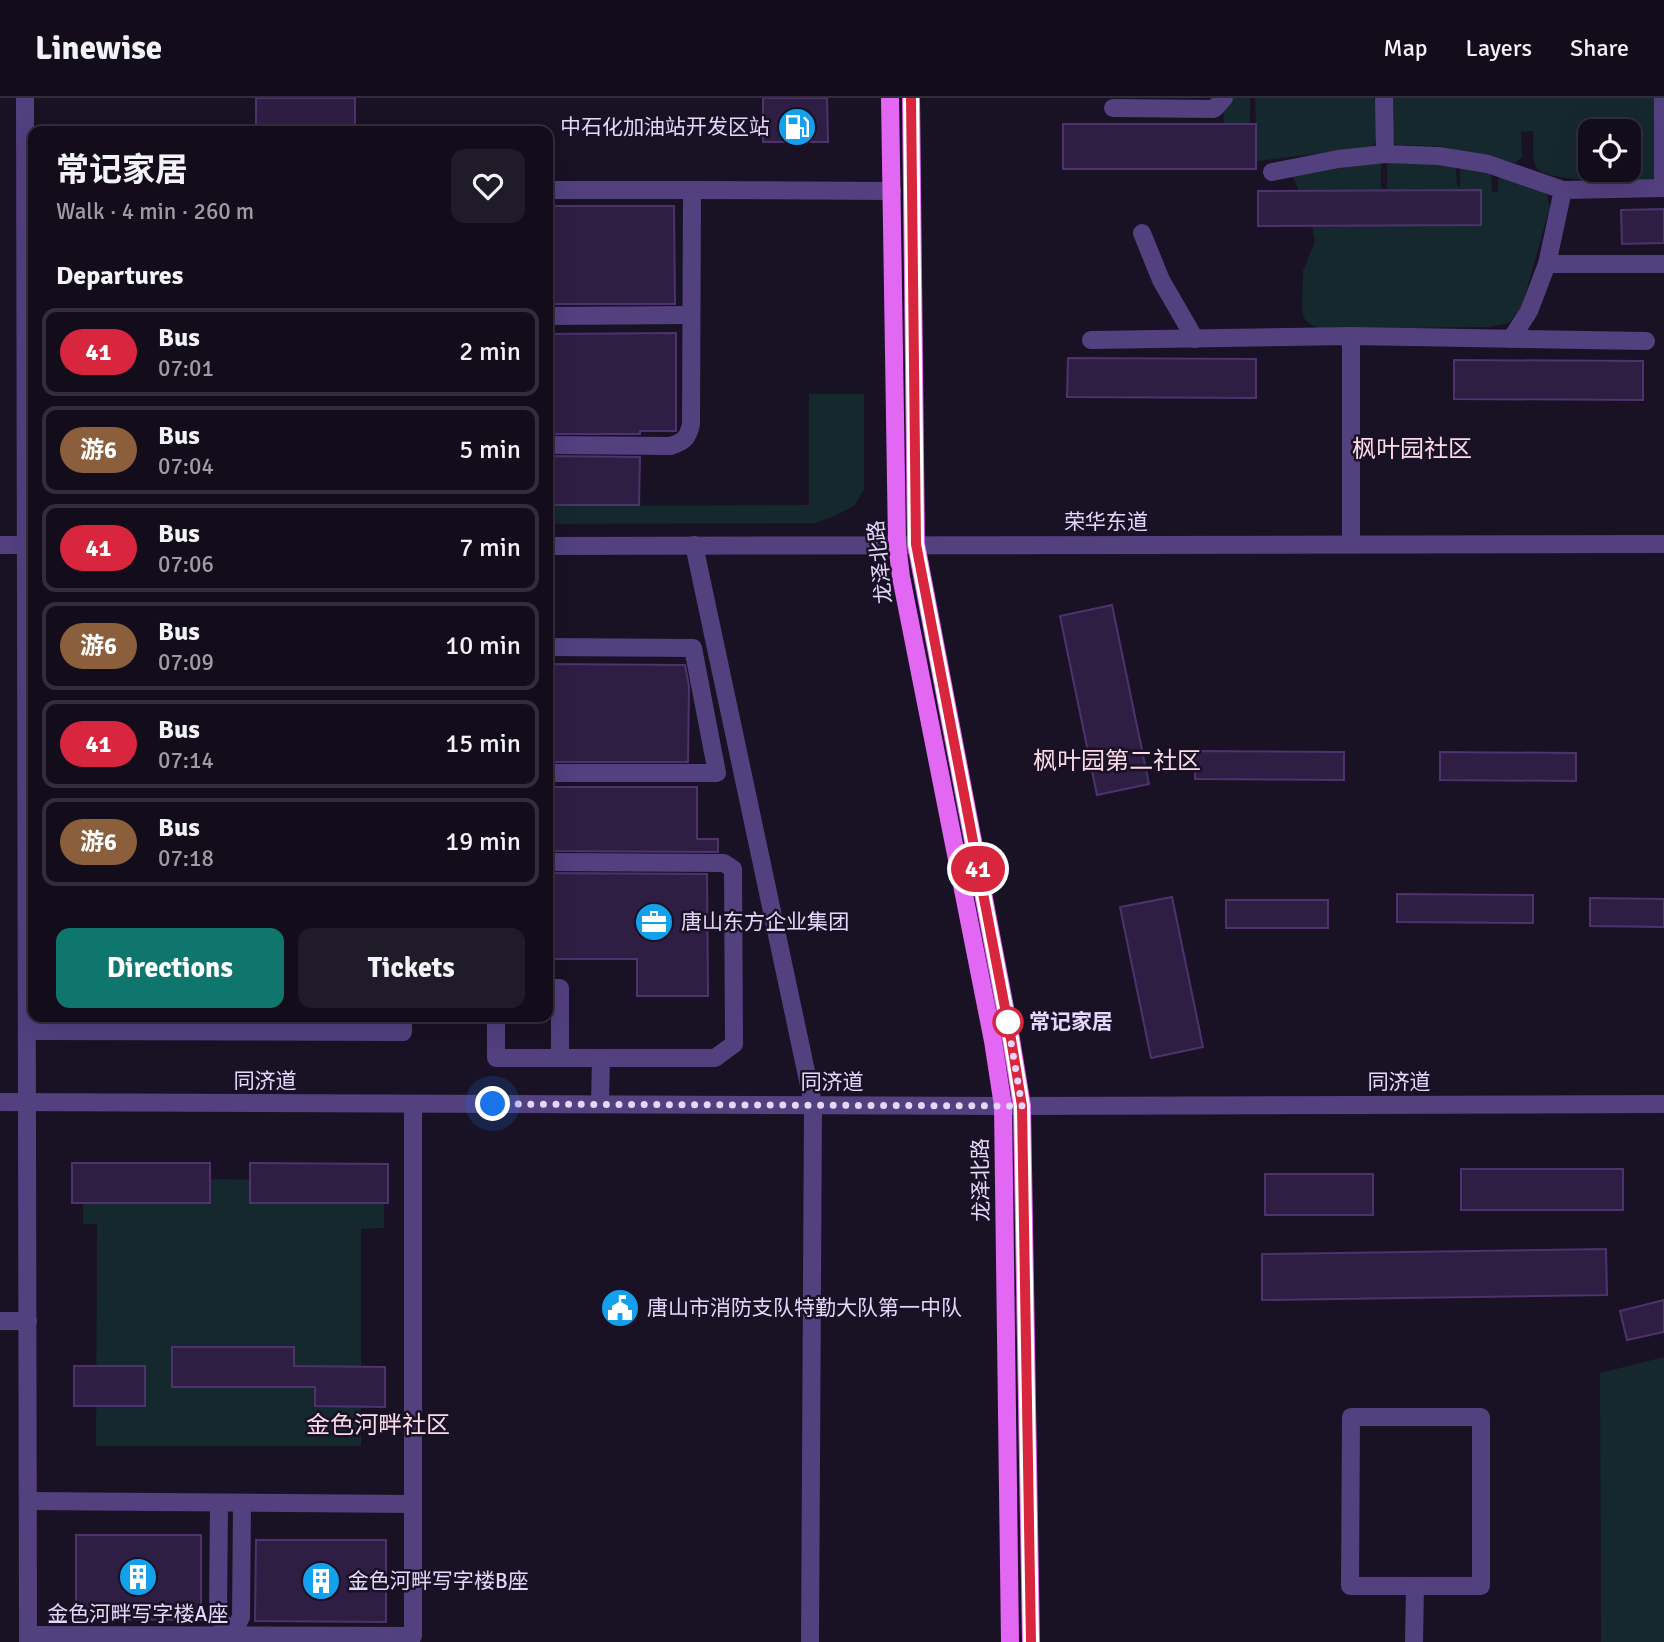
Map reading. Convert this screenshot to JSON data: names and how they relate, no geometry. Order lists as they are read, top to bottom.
{
  "streets": {
    "main road": ["龙泽北路"],
    "street": ["荣华东道", "同济道"]
  },
  "crossings": [
    ["荣华东道", "龙泽北路"],
    ["龙泽北路", "同济道"]
  ],
  "districts": ["枫叶园社区", "枫叶园第二社区", "金色河畔社区"],
  "places": {
    "fuel station": ["中石化加油站开发区站"],
    "office": ["唐山东方企业集团"],
    "other": ["常记家居"],
    "public building": ["唐山市消防支队特勤大队第一中队"],
    "building": ["金色河畔写字楼A座", "金色河畔写字楼B座"]
  },
  "lines": ["bus line 41"],
  "page": {
    "header": "Linewise",
    "nav": ["Map", "Layers", "Share"],
    "on_map": "41",
    "heading": [
      ["常记家居", "Walk · 4 min · 260 m"],
      "Departures"
    ],
    "list": [
      {
        "mark": "41",
        "name": "Bus",
        "note": "07:01",
        "value": "2 min"
      },
      {
        "mark": "游6",
        "name": "Bus",
        "note": "07:04",
        "value": "5 min"
      },
      {
        "mark": "41",
        "name": "Bus",
        "note": "07:06",
        "value": "7 min"
      },
      {
        "mark": "游6",
        "name": "Bus",
        "note": "07:09",
        "value": "10 min"
      },
      {
        "mark": "41",
        "name": "Bus",
        "note": "07:14",
        "value": "15 min"
      },
      {
        "mark": "游6",
        "name": "Bus",
        "note": "07:18",
        "value": "19 min"
      }
    ],
    "buttons": ["Directions", "Tickets"]
  }
}
